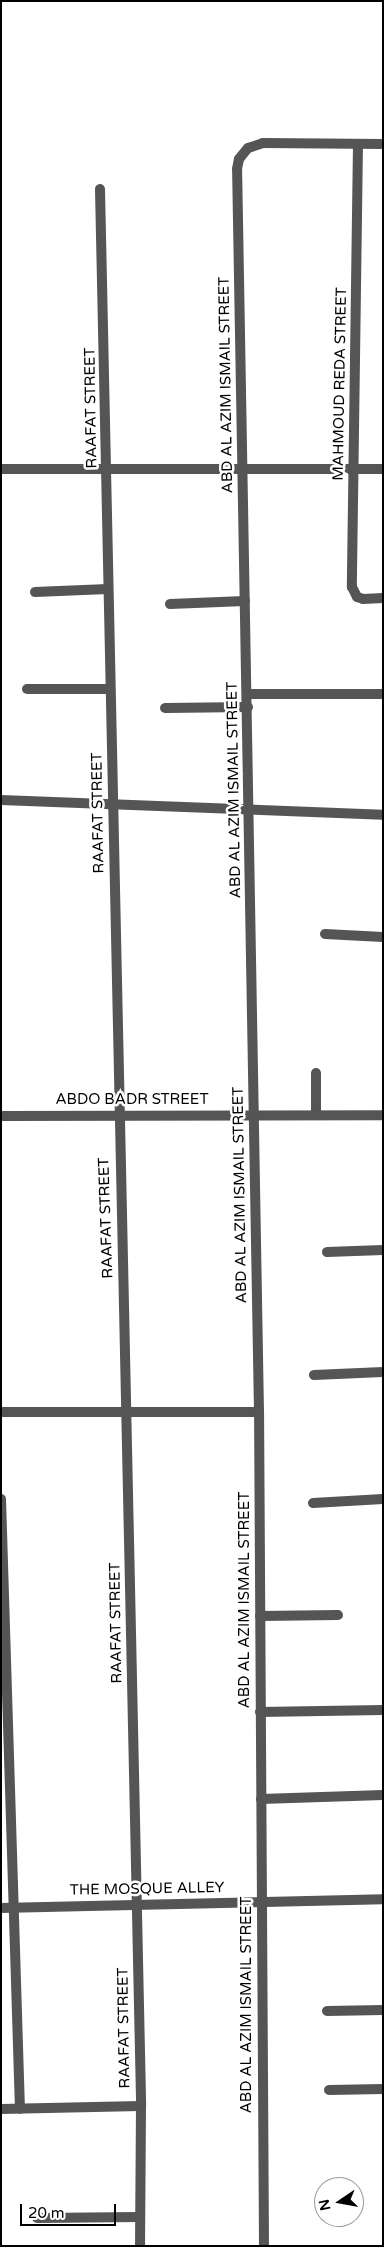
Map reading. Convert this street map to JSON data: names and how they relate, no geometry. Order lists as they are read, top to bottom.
{
  "streets": {
    "street": [
      "MAHMOUD REDA STREET",
      "ABD AL AZIM ISMAIL STREET",
      "RAAFAT STREET",
      "ABDO BADR STREET",
      "THE MOSQUE ALLEY"
    ]
  },
  "crossings": [
    ["MAHMOUD REDA STREET", "ABD AL AZIM ISMAIL STREET"],
    ["ABD AL AZIM ISMAIL STREET", "ABDO BADR STREET"],
    ["ABD AL AZIM ISMAIL STREET", "THE MOSQUE ALLEY"],
    ["RAAFAT STREET", "ABDO BADR STREET"],
    ["RAAFAT STREET", "THE MOSQUE ALLEY"]
  ],
  "scale_bar": "20 m",
  "north": "left"
}
